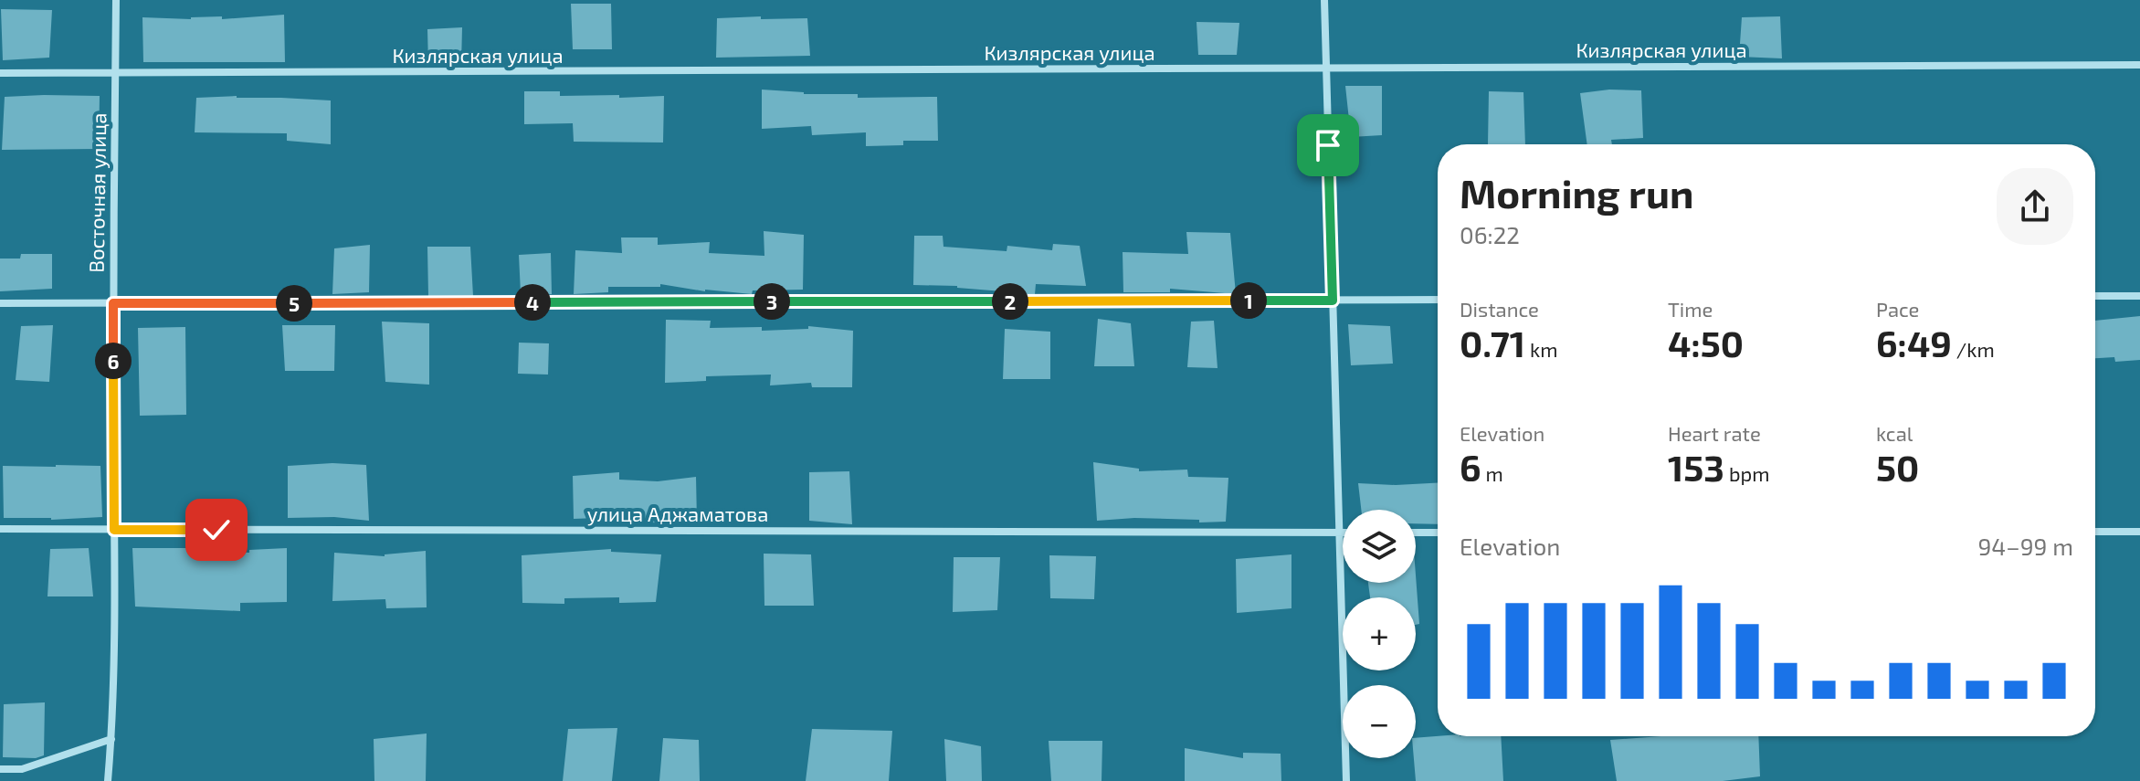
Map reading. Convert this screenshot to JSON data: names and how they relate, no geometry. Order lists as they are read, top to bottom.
{
  "streets": {
    "street": ["Кизлярская улица", "Восточная улица", "улица Аджаматова"]
  },
  "crossings": [
    ["Кизлярская улица", "Восточная улица"],
    ["Восточная улица", "улица Аджаматова"]
  ],
  "page": {
    "heading": ["Morning run", "06:22"],
    "stats": [
      ["Distance", "0.71 km"],
      ["Time", "4:50"],
      ["Pace", "6:49 /km"],
      ["Elevation", "6 m"],
      ["Heart rate", "153 bpm"],
      ["kcal", "50"]
    ],
    "pins": [
      "1",
      "2",
      "3",
      "4",
      "5",
      "6"
    ],
    "map_buttons": ["+", "−"],
    "chart": ["Elevation", "94–99 m"]
  }
}
